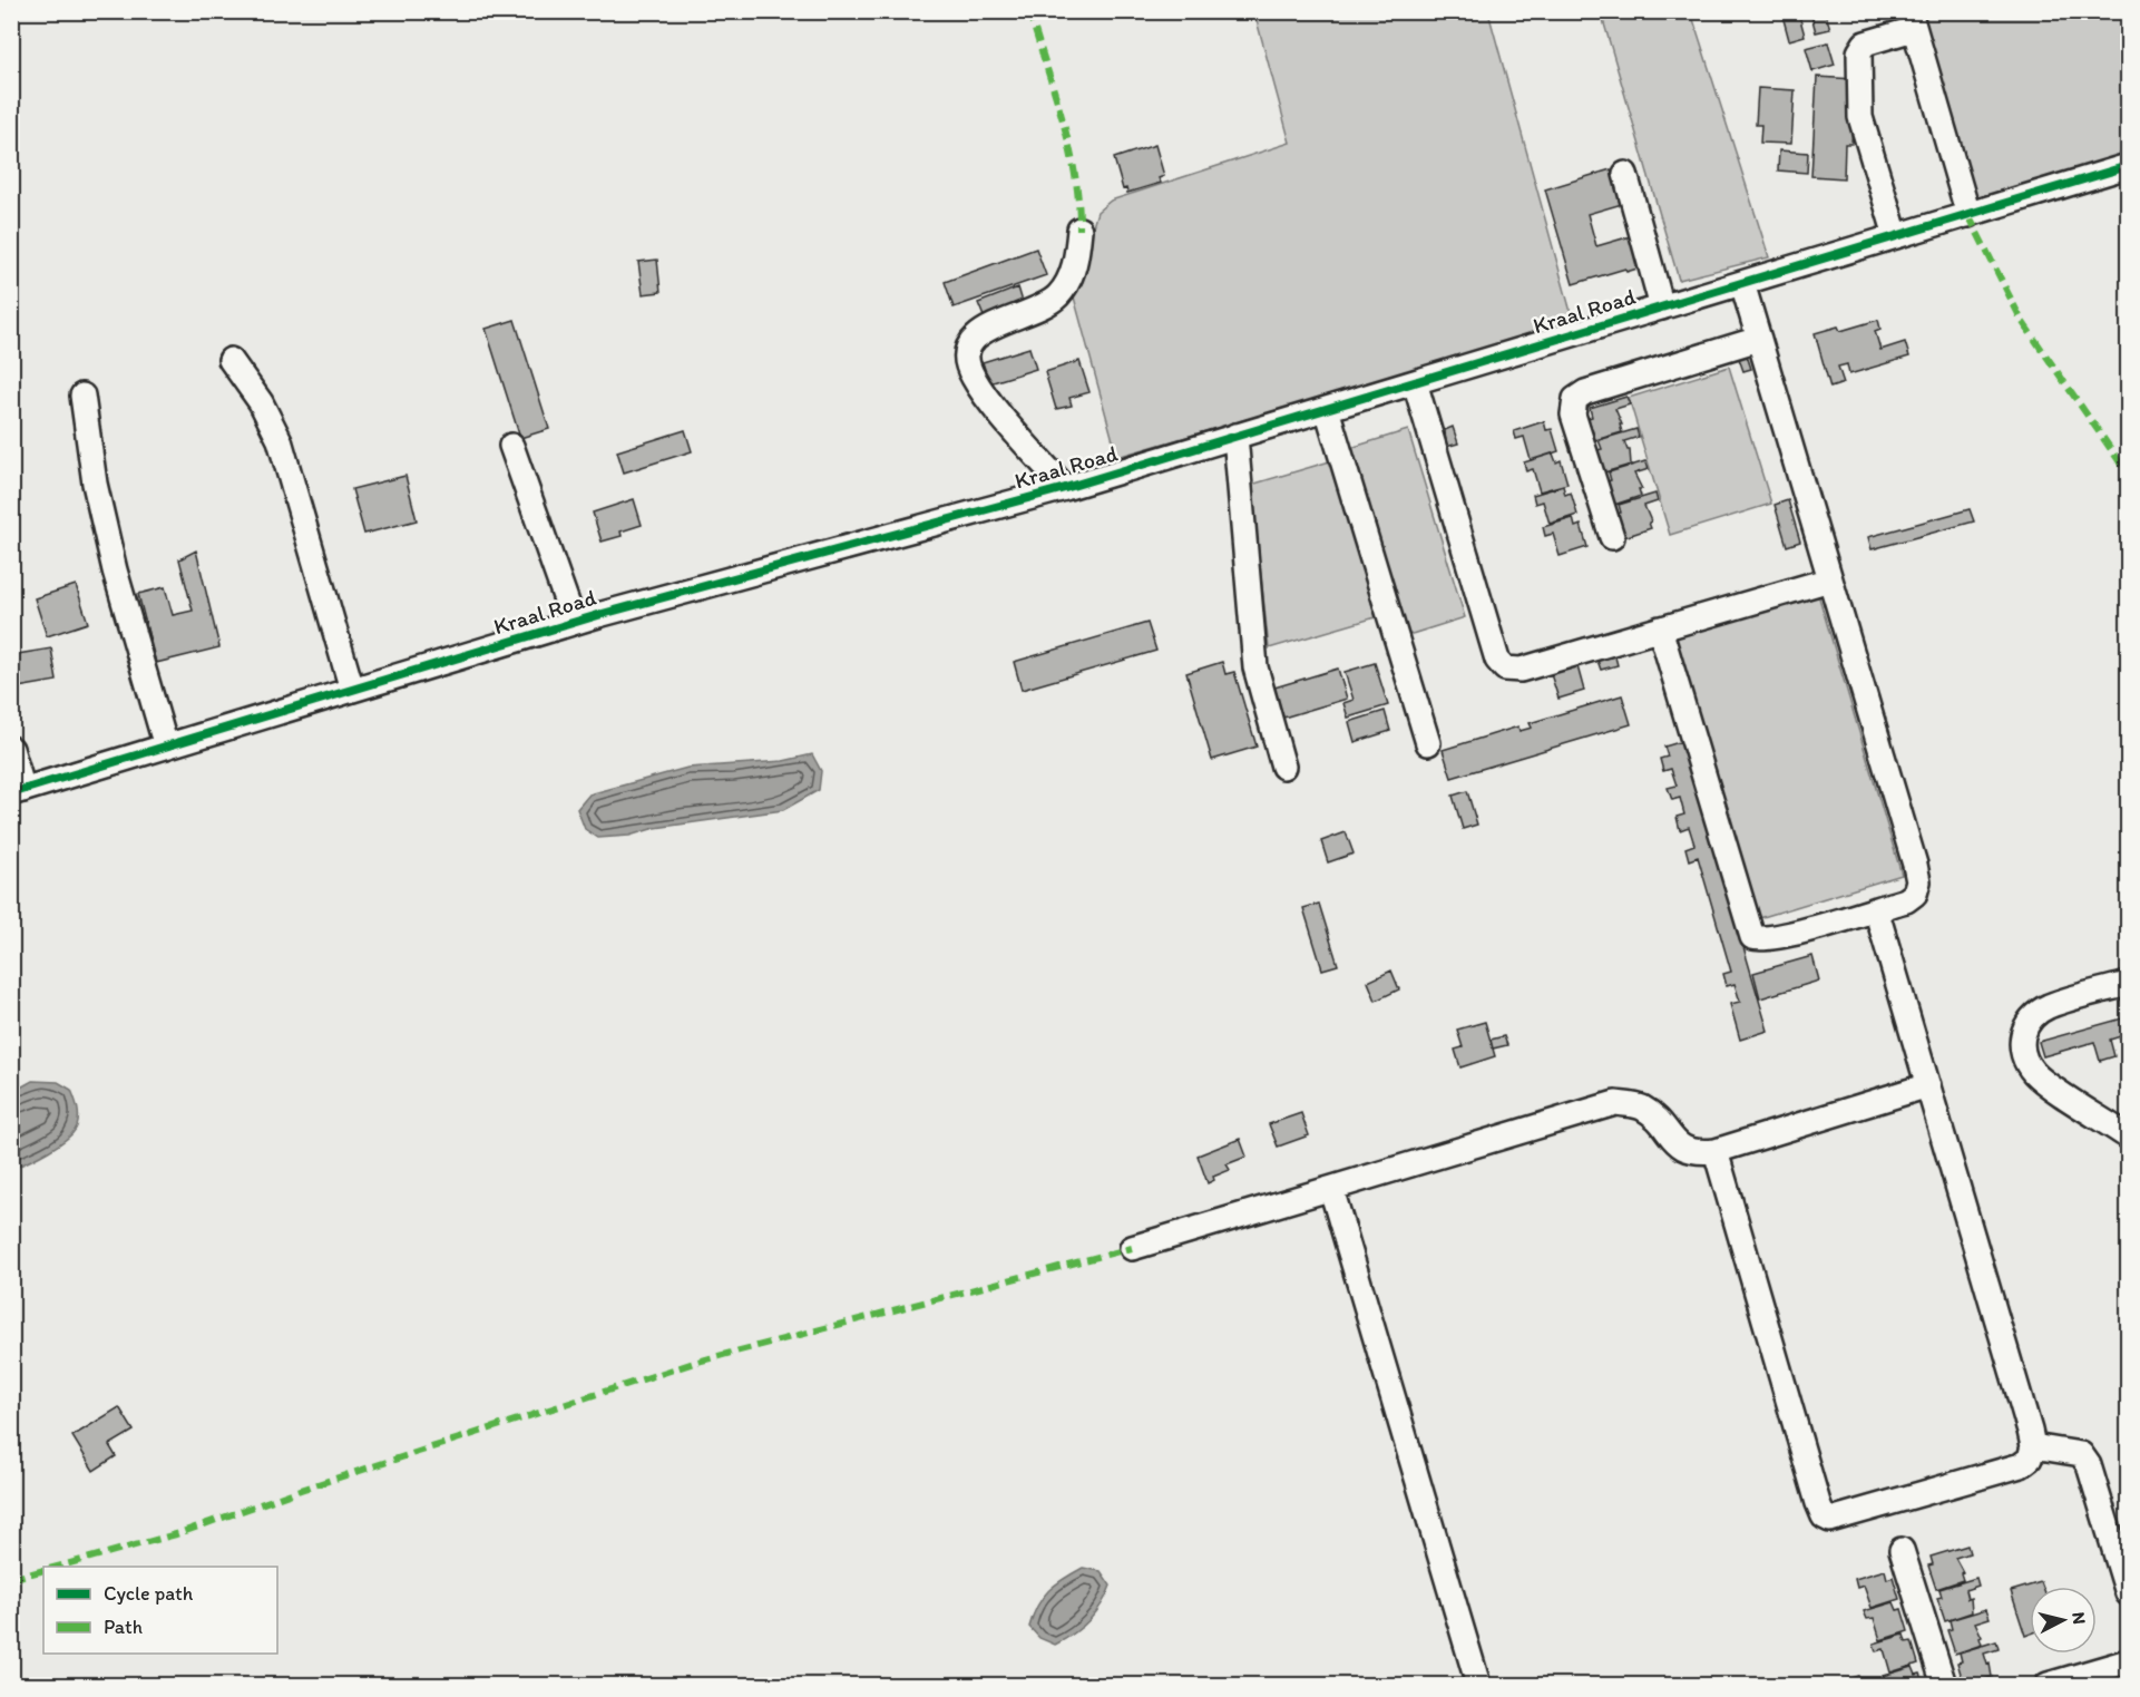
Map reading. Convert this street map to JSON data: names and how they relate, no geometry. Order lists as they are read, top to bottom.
{
  "streets": {
    "street": ["Kraal Road"]
  },
  "legend": ["Cycle path", "Path"],
  "north": "right"
}
